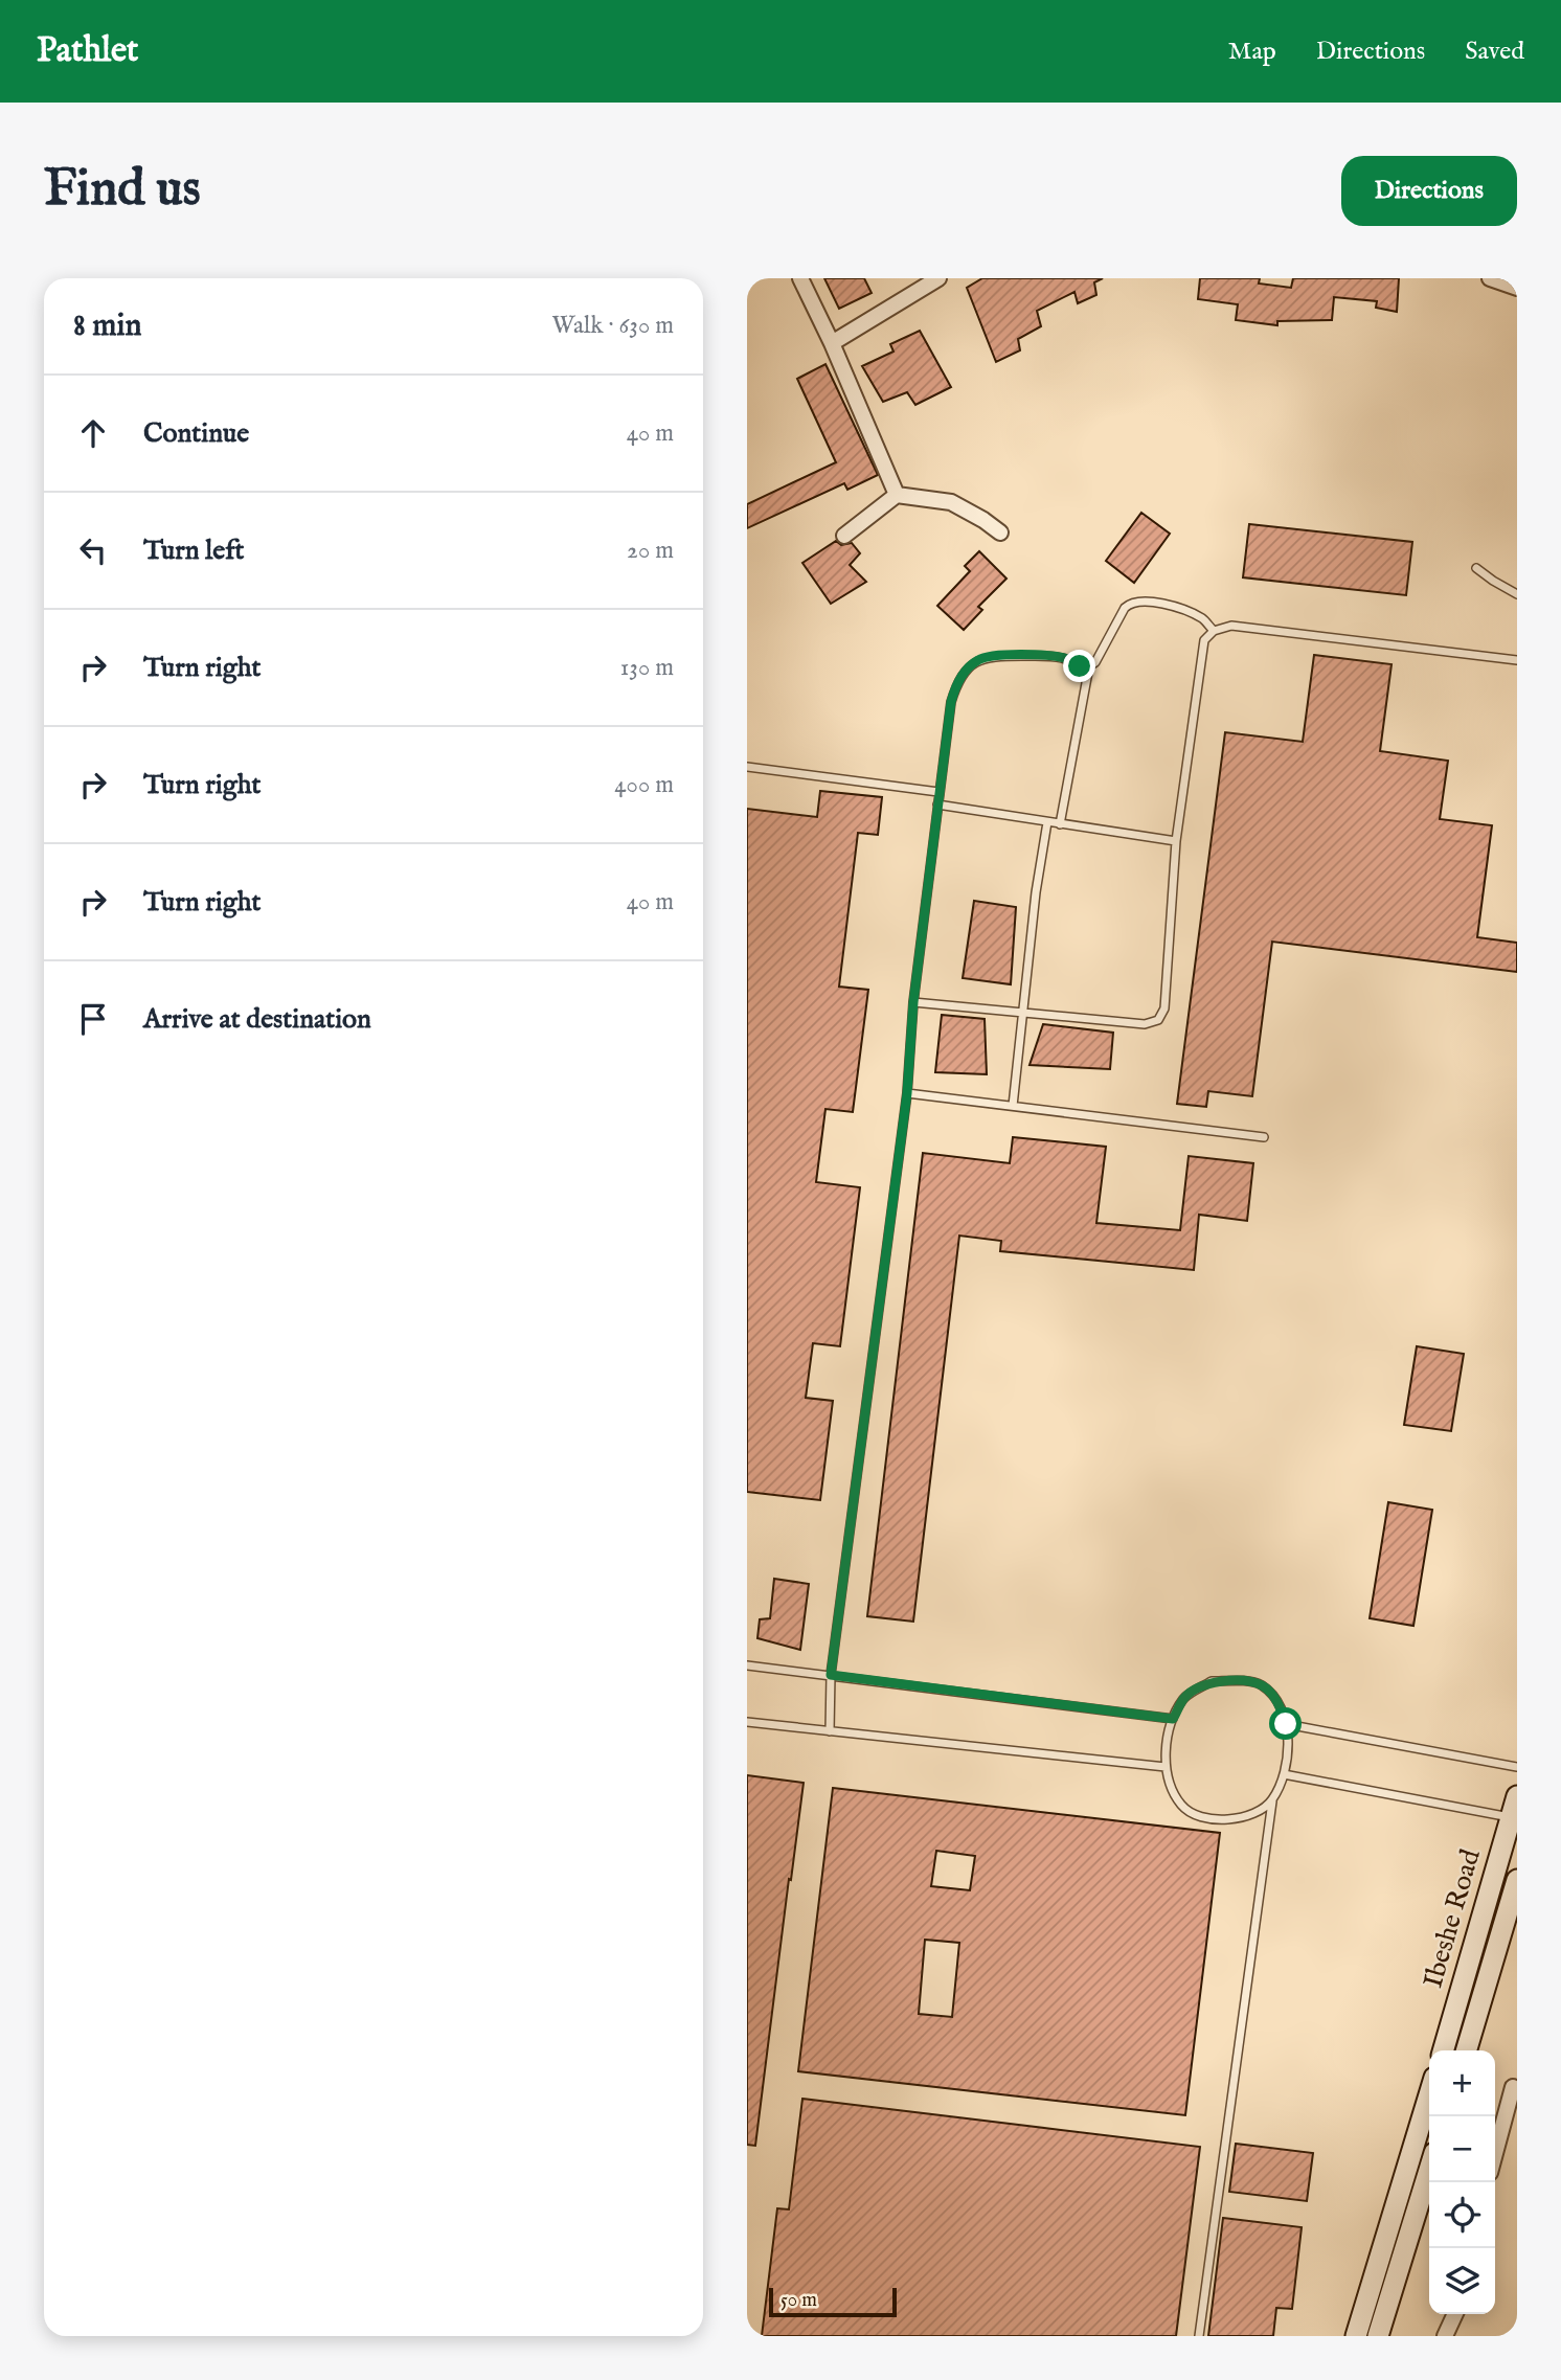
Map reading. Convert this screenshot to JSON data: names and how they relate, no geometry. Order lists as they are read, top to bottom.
{
  "streets": {
    "main road": ["Ibeshe Road"]
  },
  "scale_bar": "50 m",
  "page": {
    "header": "Pathlet",
    "nav": ["Map", "Directions", "Saved"],
    "buttons": "Directions",
    "title": "Find us",
    "heading": ["8 min", "Walk · 630 m"],
    "list": [
      ["Continue", "40 m"],
      ["Turn left", "20 m"],
      ["Turn right", "130 m"],
      ["Turn right", "400 m"],
      ["Turn right", "40 m"],
      "Arrive at destination"
    ],
    "map_buttons": ["+", "−"],
    "scale": "50 m"
  }
}
